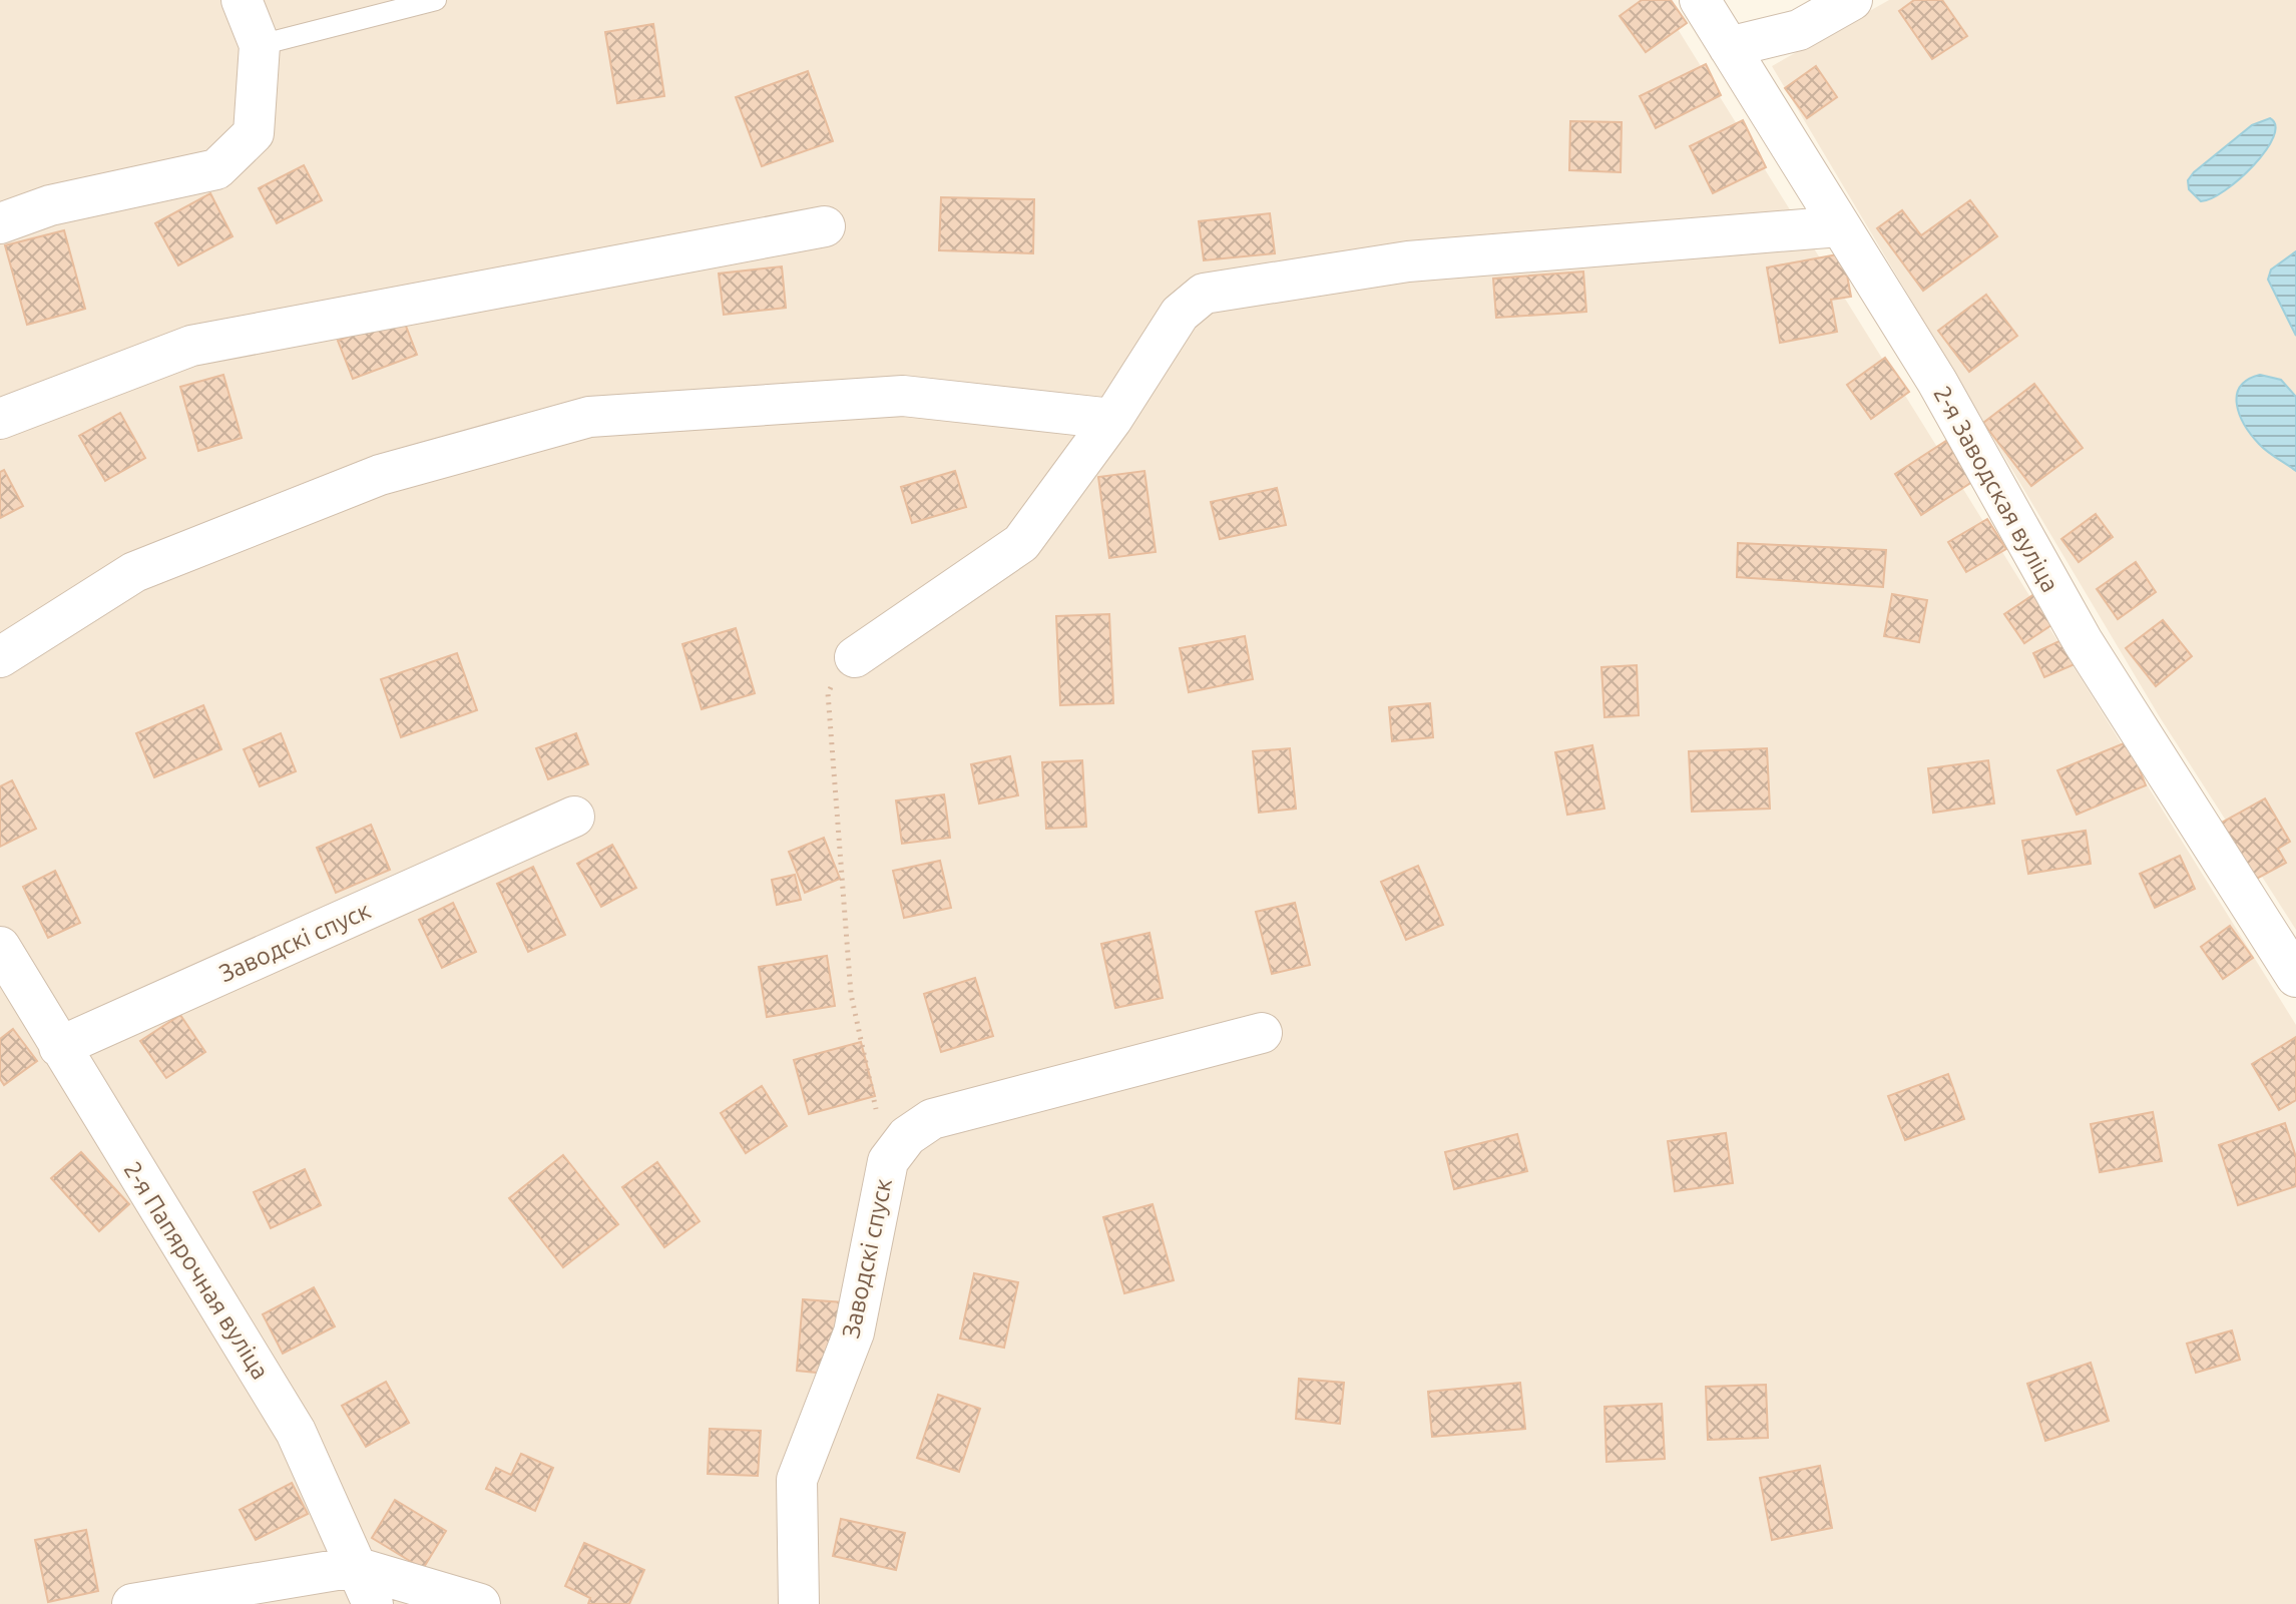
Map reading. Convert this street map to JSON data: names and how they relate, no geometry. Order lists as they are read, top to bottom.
{
  "streets": {
    "street": ["2-я Заводская вуліца", "Заводскі спуск", "2-я Папярочная вуліца"]
  },
  "crossings": [
    ["Заводскі спуск", "2-я Папярочная вуліца"]
  ]
}
